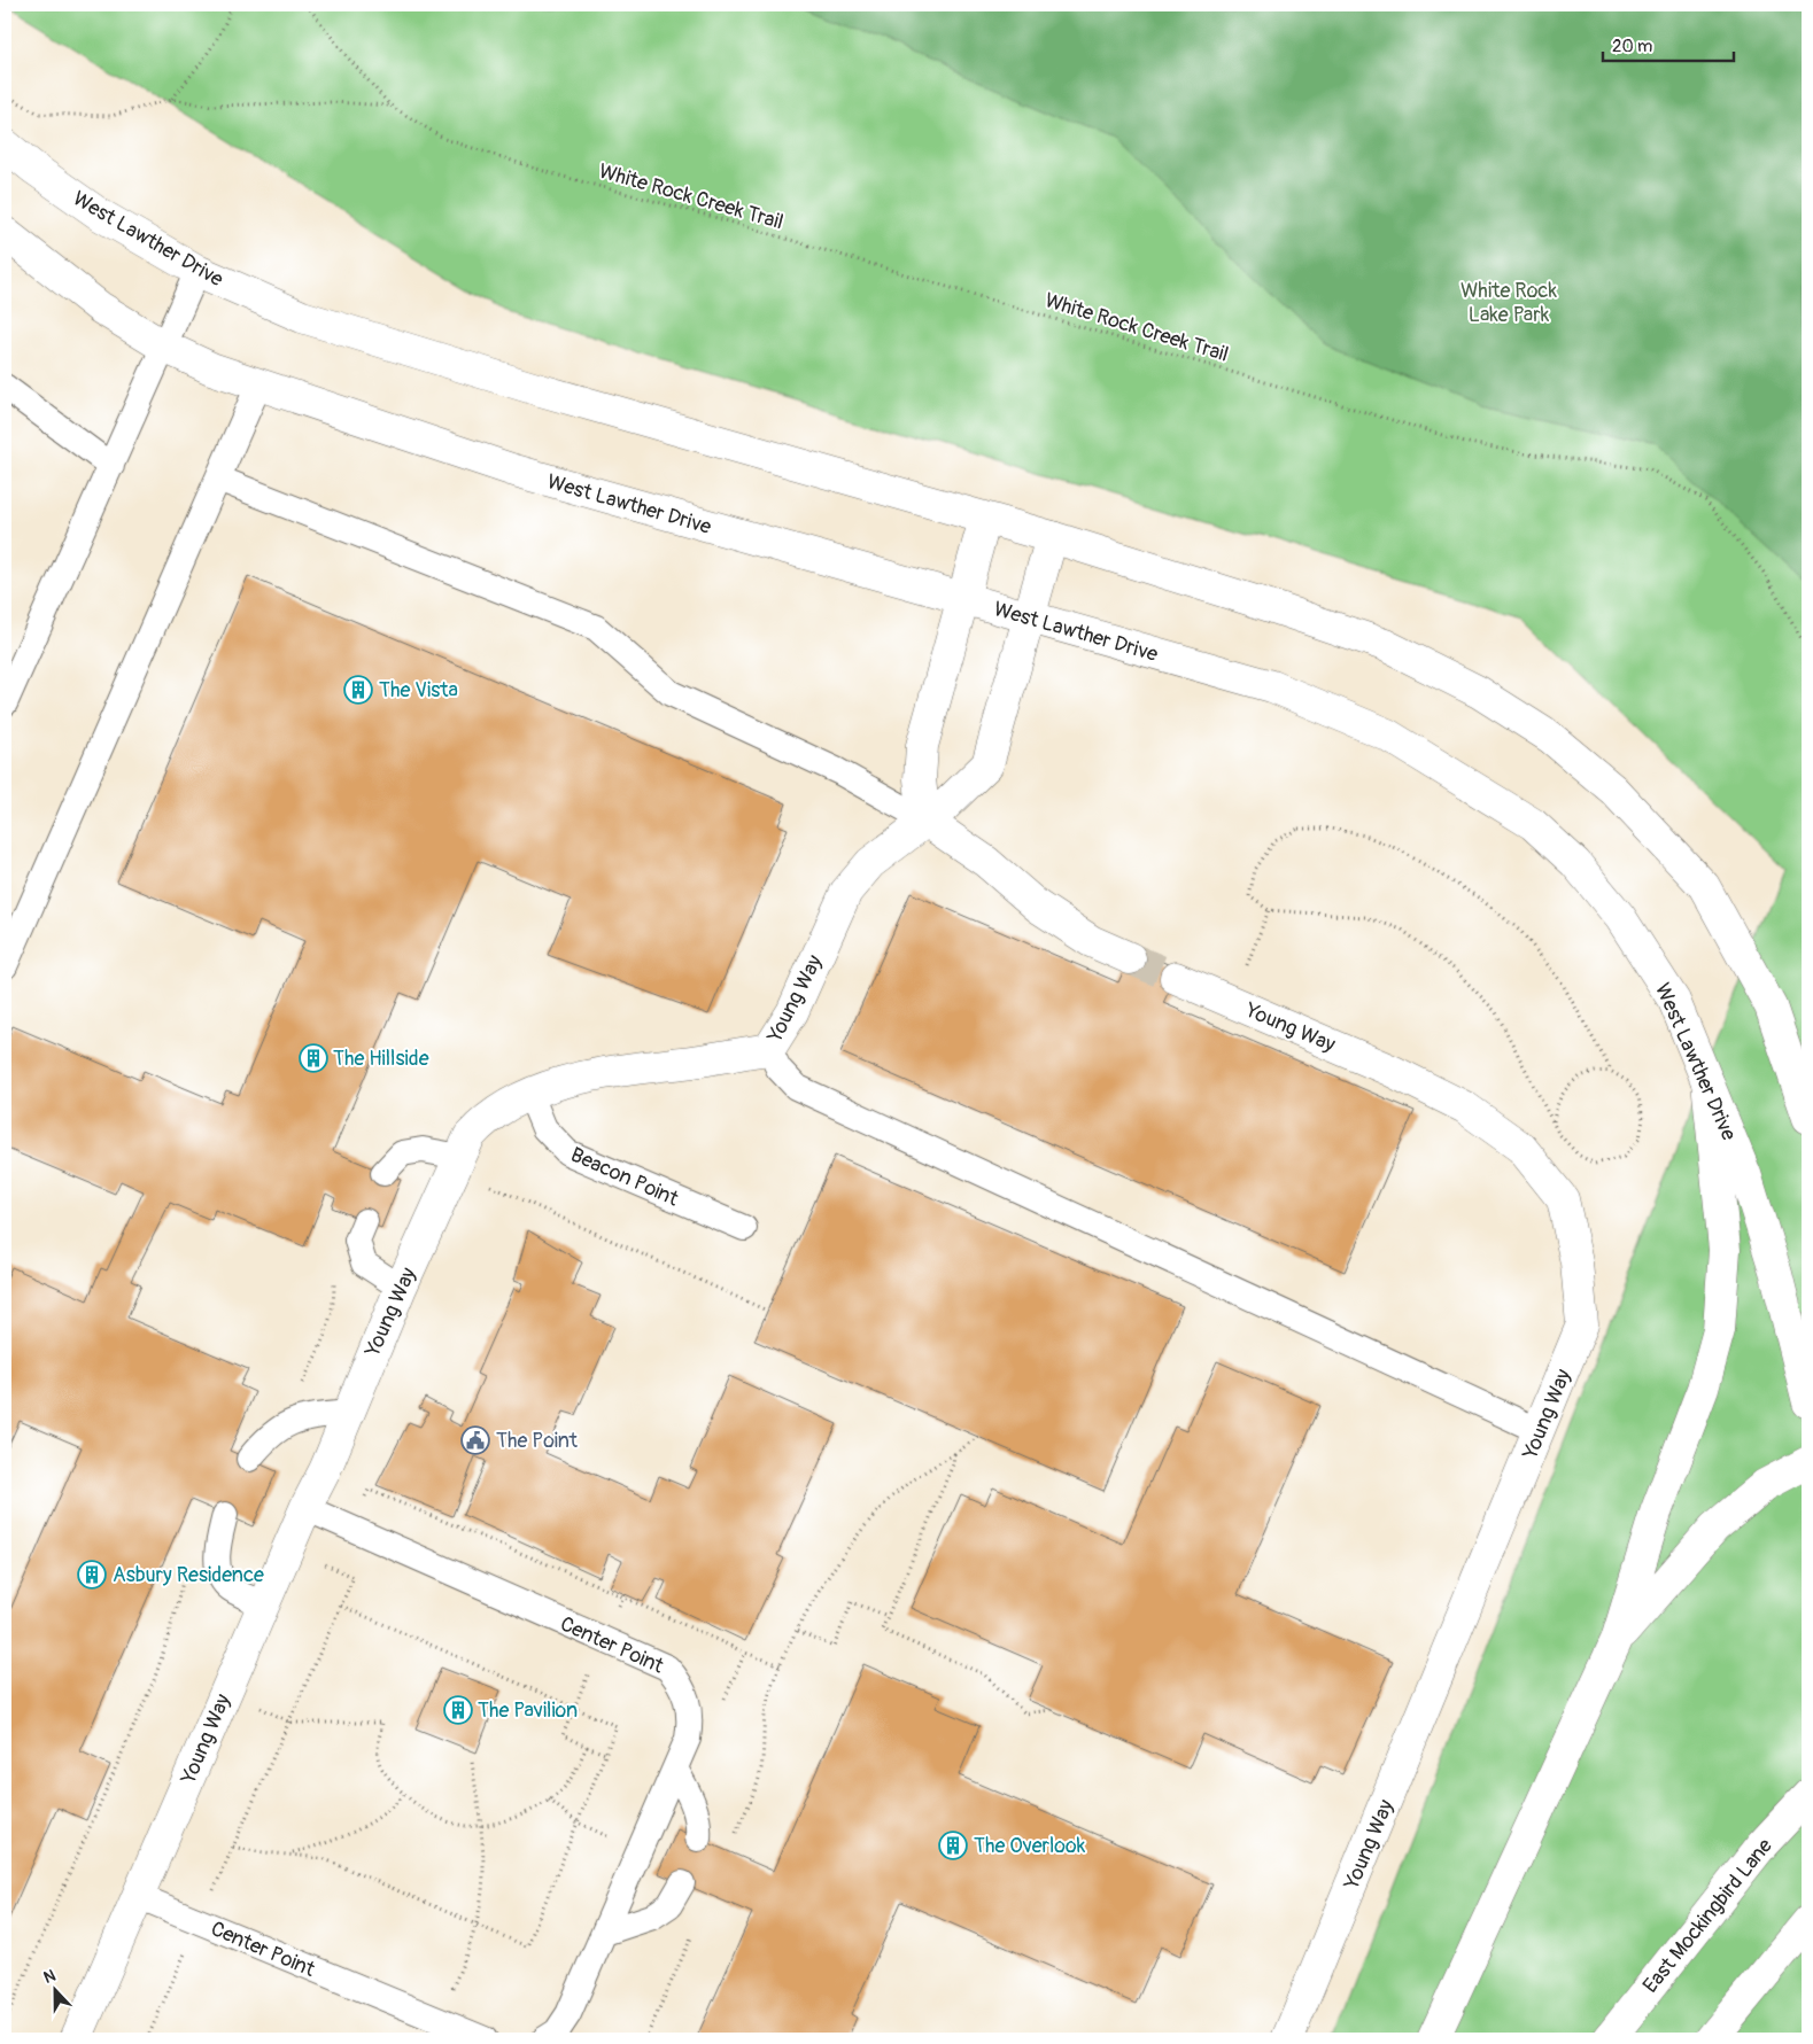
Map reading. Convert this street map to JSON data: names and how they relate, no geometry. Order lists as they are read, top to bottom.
{
  "streets": {
    "street": ["West Lawther Drive", "Young Way", "East Mockingbird Lane"],
    "lane": ["Beacon Point", "Center Point"],
    "path": ["White Rock Creek Trail"]
  },
  "crossings": [
    ["West Lawther Drive", "Young Way"],
    ["Young Way", "Beacon Point"],
    ["Young Way", "Center Point"]
  ],
  "parks": ["White Rock Lake Park"],
  "places": {
    "building": [
      "The Vista",
      "The Hillside",
      "Asbury Residence",
      "The Pavilion",
      "The Overlook"
    ],
    "public building": ["The Point"]
  },
  "scale_bar": "20 m",
  "north": "top"
}
